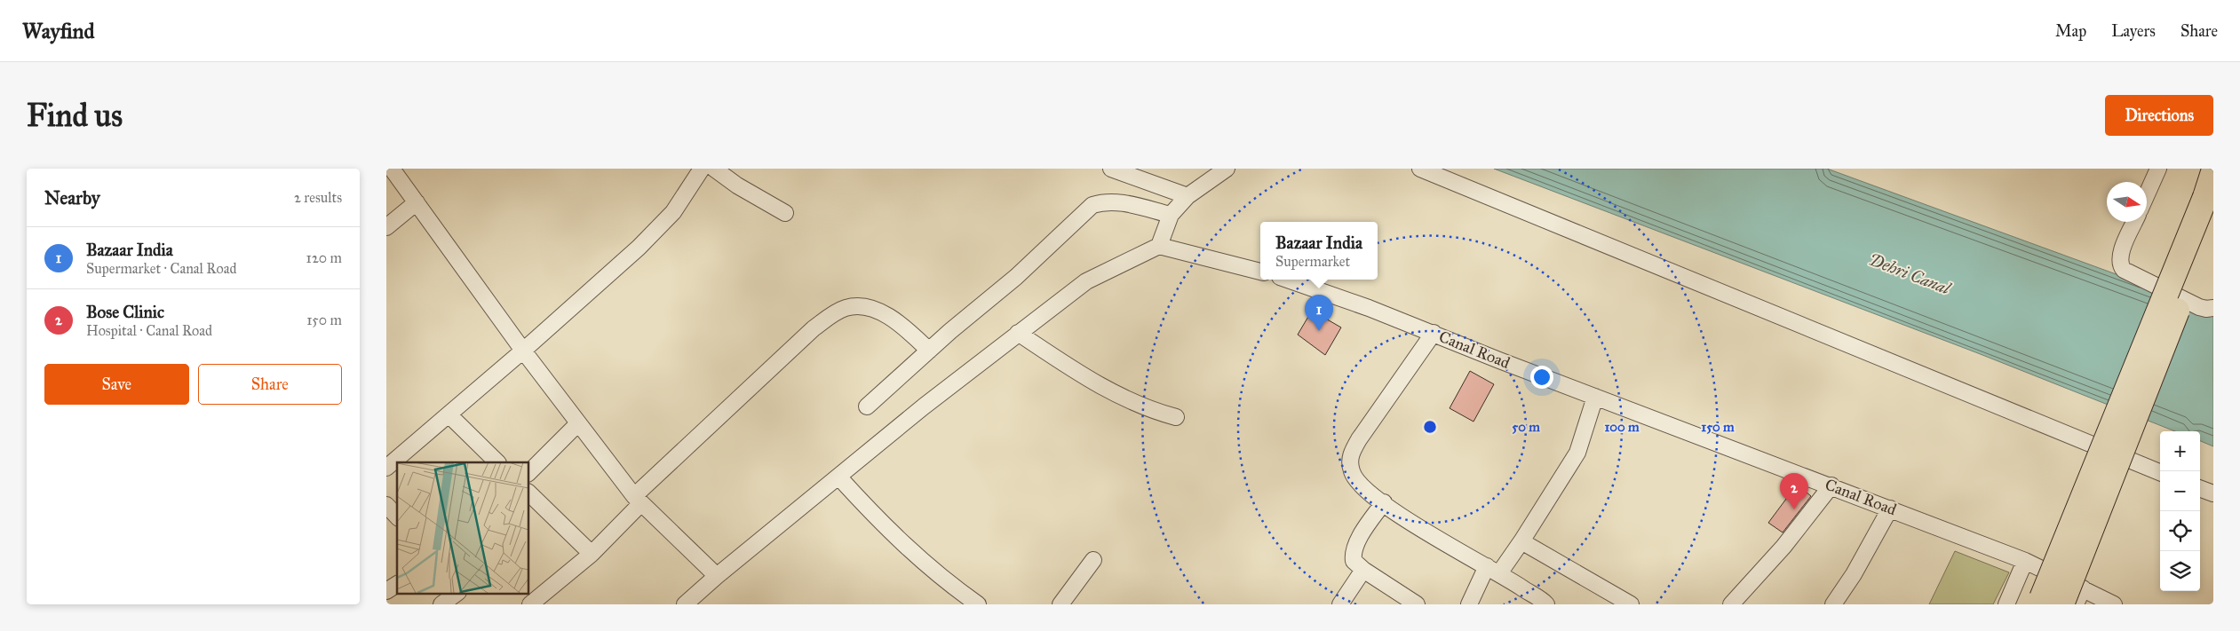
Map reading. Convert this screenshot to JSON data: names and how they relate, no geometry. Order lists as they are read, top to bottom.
{
  "streets": {
    "street": ["Canal Road"]
  },
  "water": ["Dehri Canal"],
  "north": "right",
  "page": {
    "header": "Wayfind",
    "nav": ["Map", "Layers", "Share"],
    "buttons": [
      "Directions",
      ["Save", "Share"]
    ],
    "title": "Find us",
    "heading": ["Nearby", "2 results"],
    "popup": ["Bazaar India", "Supermarket"],
    "list": [
      {
        "mark": "1",
        "name": "Bazaar India",
        "note": "Supermarket · Canal Road",
        "value": "120 m"
      },
      {
        "mark": "2",
        "name": "Bose Clinic",
        "note": "Hospital · Canal Road",
        "value": "150 m"
      }
    ],
    "pins": ["1", "2"],
    "map_buttons": ["+", "−"]
  },
  "rings": ["50 m", "100 m", "150 m"]
}
